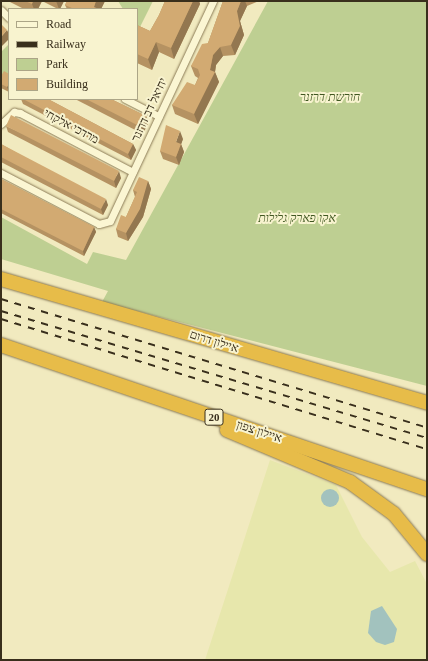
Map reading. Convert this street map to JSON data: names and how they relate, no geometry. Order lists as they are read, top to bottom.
{
  "streets": {
    "highway": ["איילון דרום", "20", "איילון צפון"],
    "street": ["יחיאל דב דרזנר", "מרדכי אלקחי"]
  },
  "crossings": [
    ["יחיאל דב דרזנר", "מרדכי אלקחי"]
  ],
  "parks": ["חורשת דרזנר", "אקו פארק גלילות"],
  "legend": [
    "Road",
    "Railway",
    "Park",
    "Building"
  ]
}
